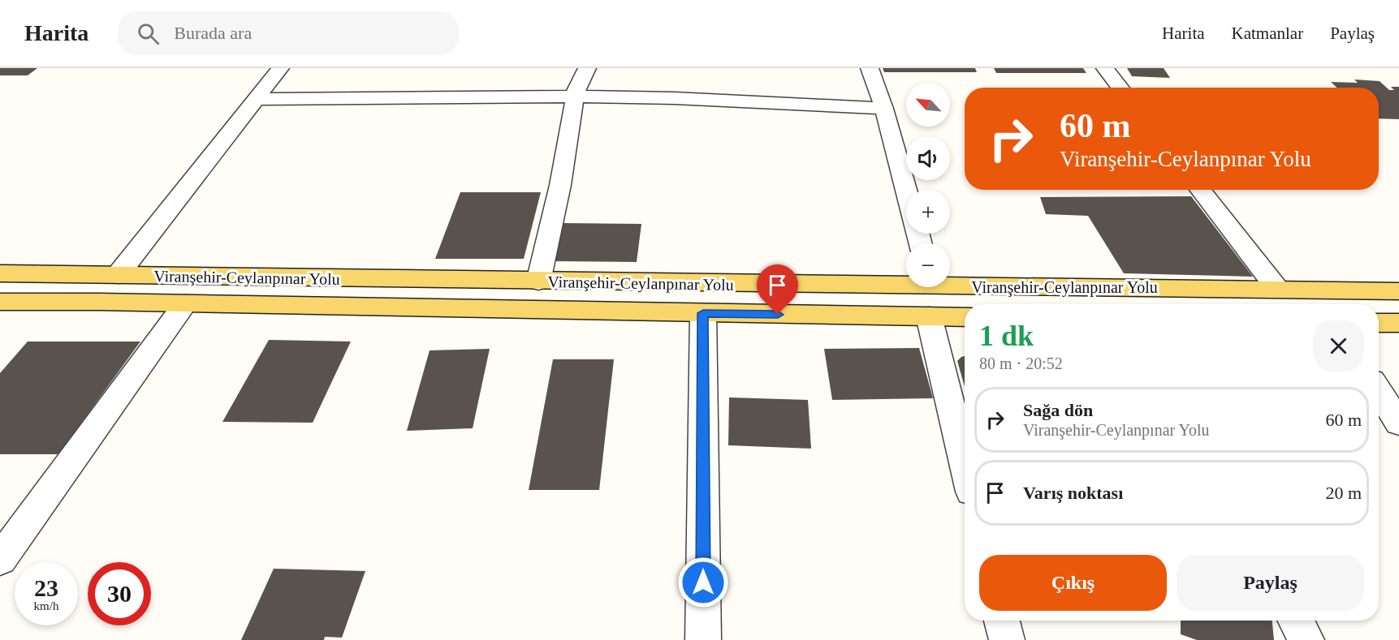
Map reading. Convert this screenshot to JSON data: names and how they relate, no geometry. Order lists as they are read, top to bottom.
{
  "streets": {
    "main road": ["Viranşehir-Ceylanpınar Yolu"]
  },
  "north": "top left",
  "page": {
    "header": "Harita",
    "search": "Burada ara",
    "nav": ["Harita", "Katmanlar", "Paylaş"],
    "map_buttons": ["+", "−"],
    "turn": ["60 m", "Viranşehir-Ceylanpınar Yolu"],
    "heading": ["1 dk", "80 m · 20:52"],
    "list": [
      {
        "name": "Sağa dön",
        "note": "Viranşehir-Ceylanpınar Yolu",
        "value": "60 m"
      },
      {
        "name": "Varış noktası",
        "value": "20 m"
      }
    ],
    "buttons": ["Çıkış", "Paylaş"],
    "speed": "23 km/h",
    "limit": "30"
  }
}
